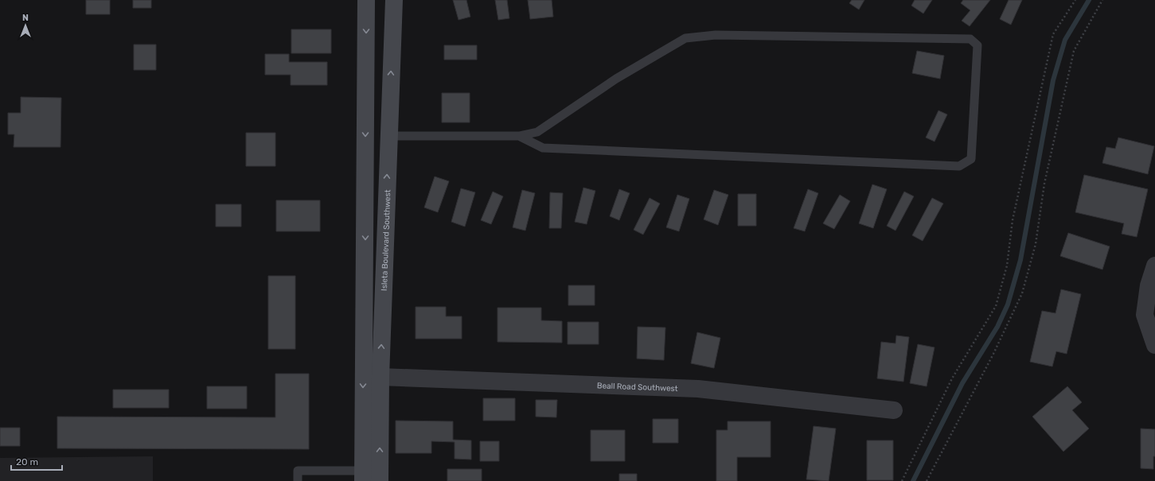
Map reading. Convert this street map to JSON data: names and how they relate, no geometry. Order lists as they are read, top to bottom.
{
  "streets": {
    "main road": ["Isleta Boulevard Southwest"],
    "street": ["Beall Road Southwest"]
  },
  "crossings": [
    ["Isleta Boulevard Southwest", "Beall Road Southwest"]
  ],
  "scale_bar": "20 m",
  "north": "top"
}
